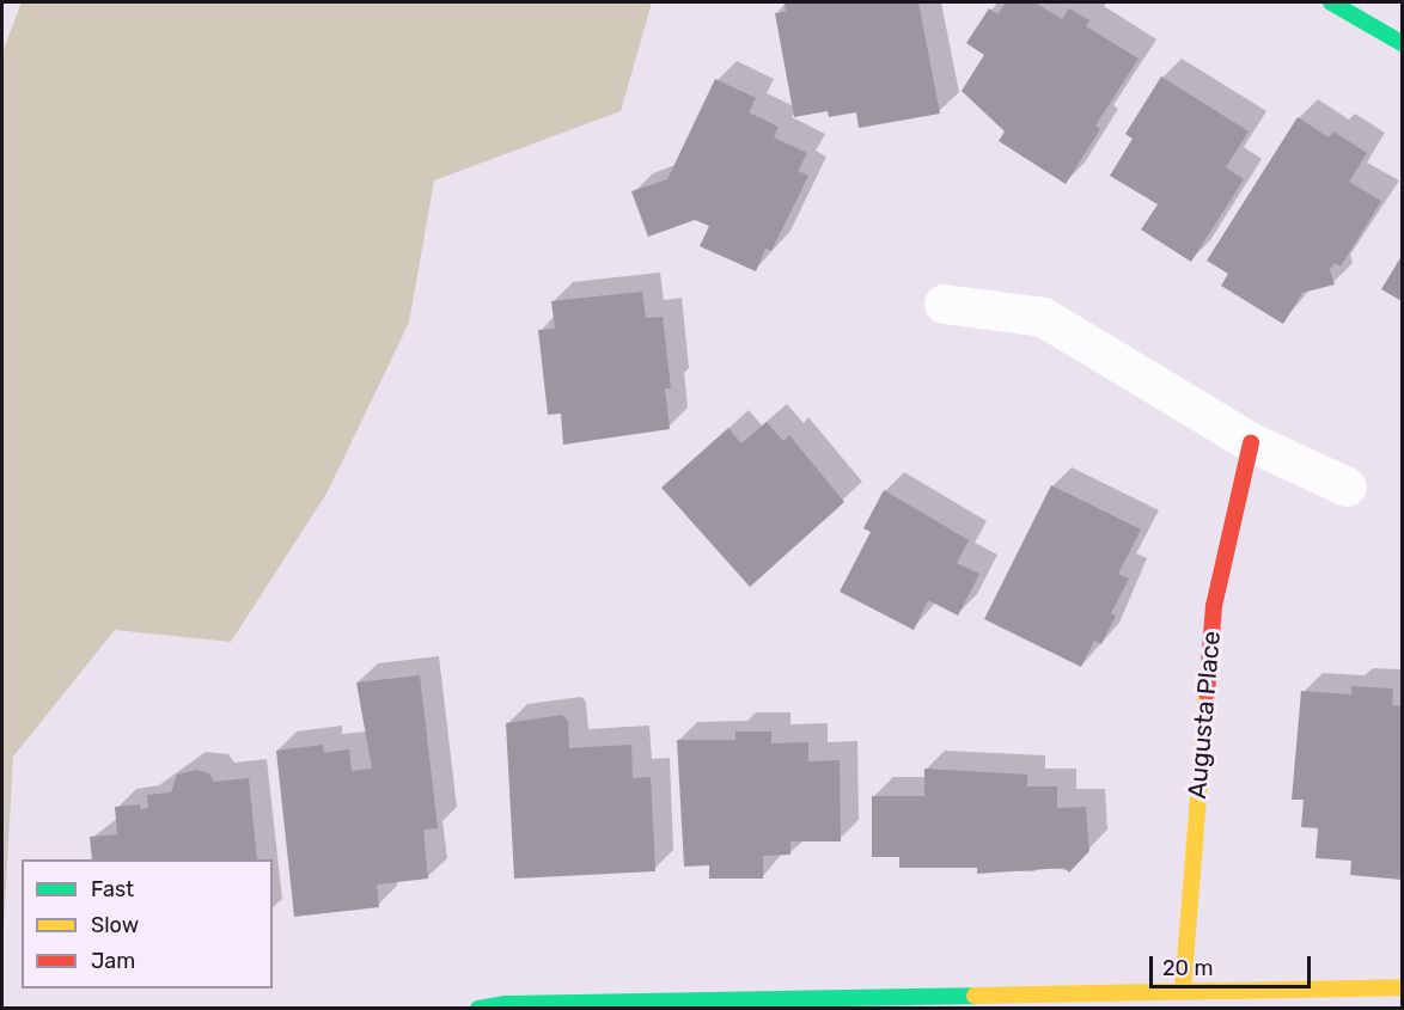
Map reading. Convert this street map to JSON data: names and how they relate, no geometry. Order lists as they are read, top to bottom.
{
  "streets": {
    "street": ["Augusta Place"]
  },
  "legend": ["Fast", "Slow", "Jam"],
  "scale_bar": "20 m"
}
